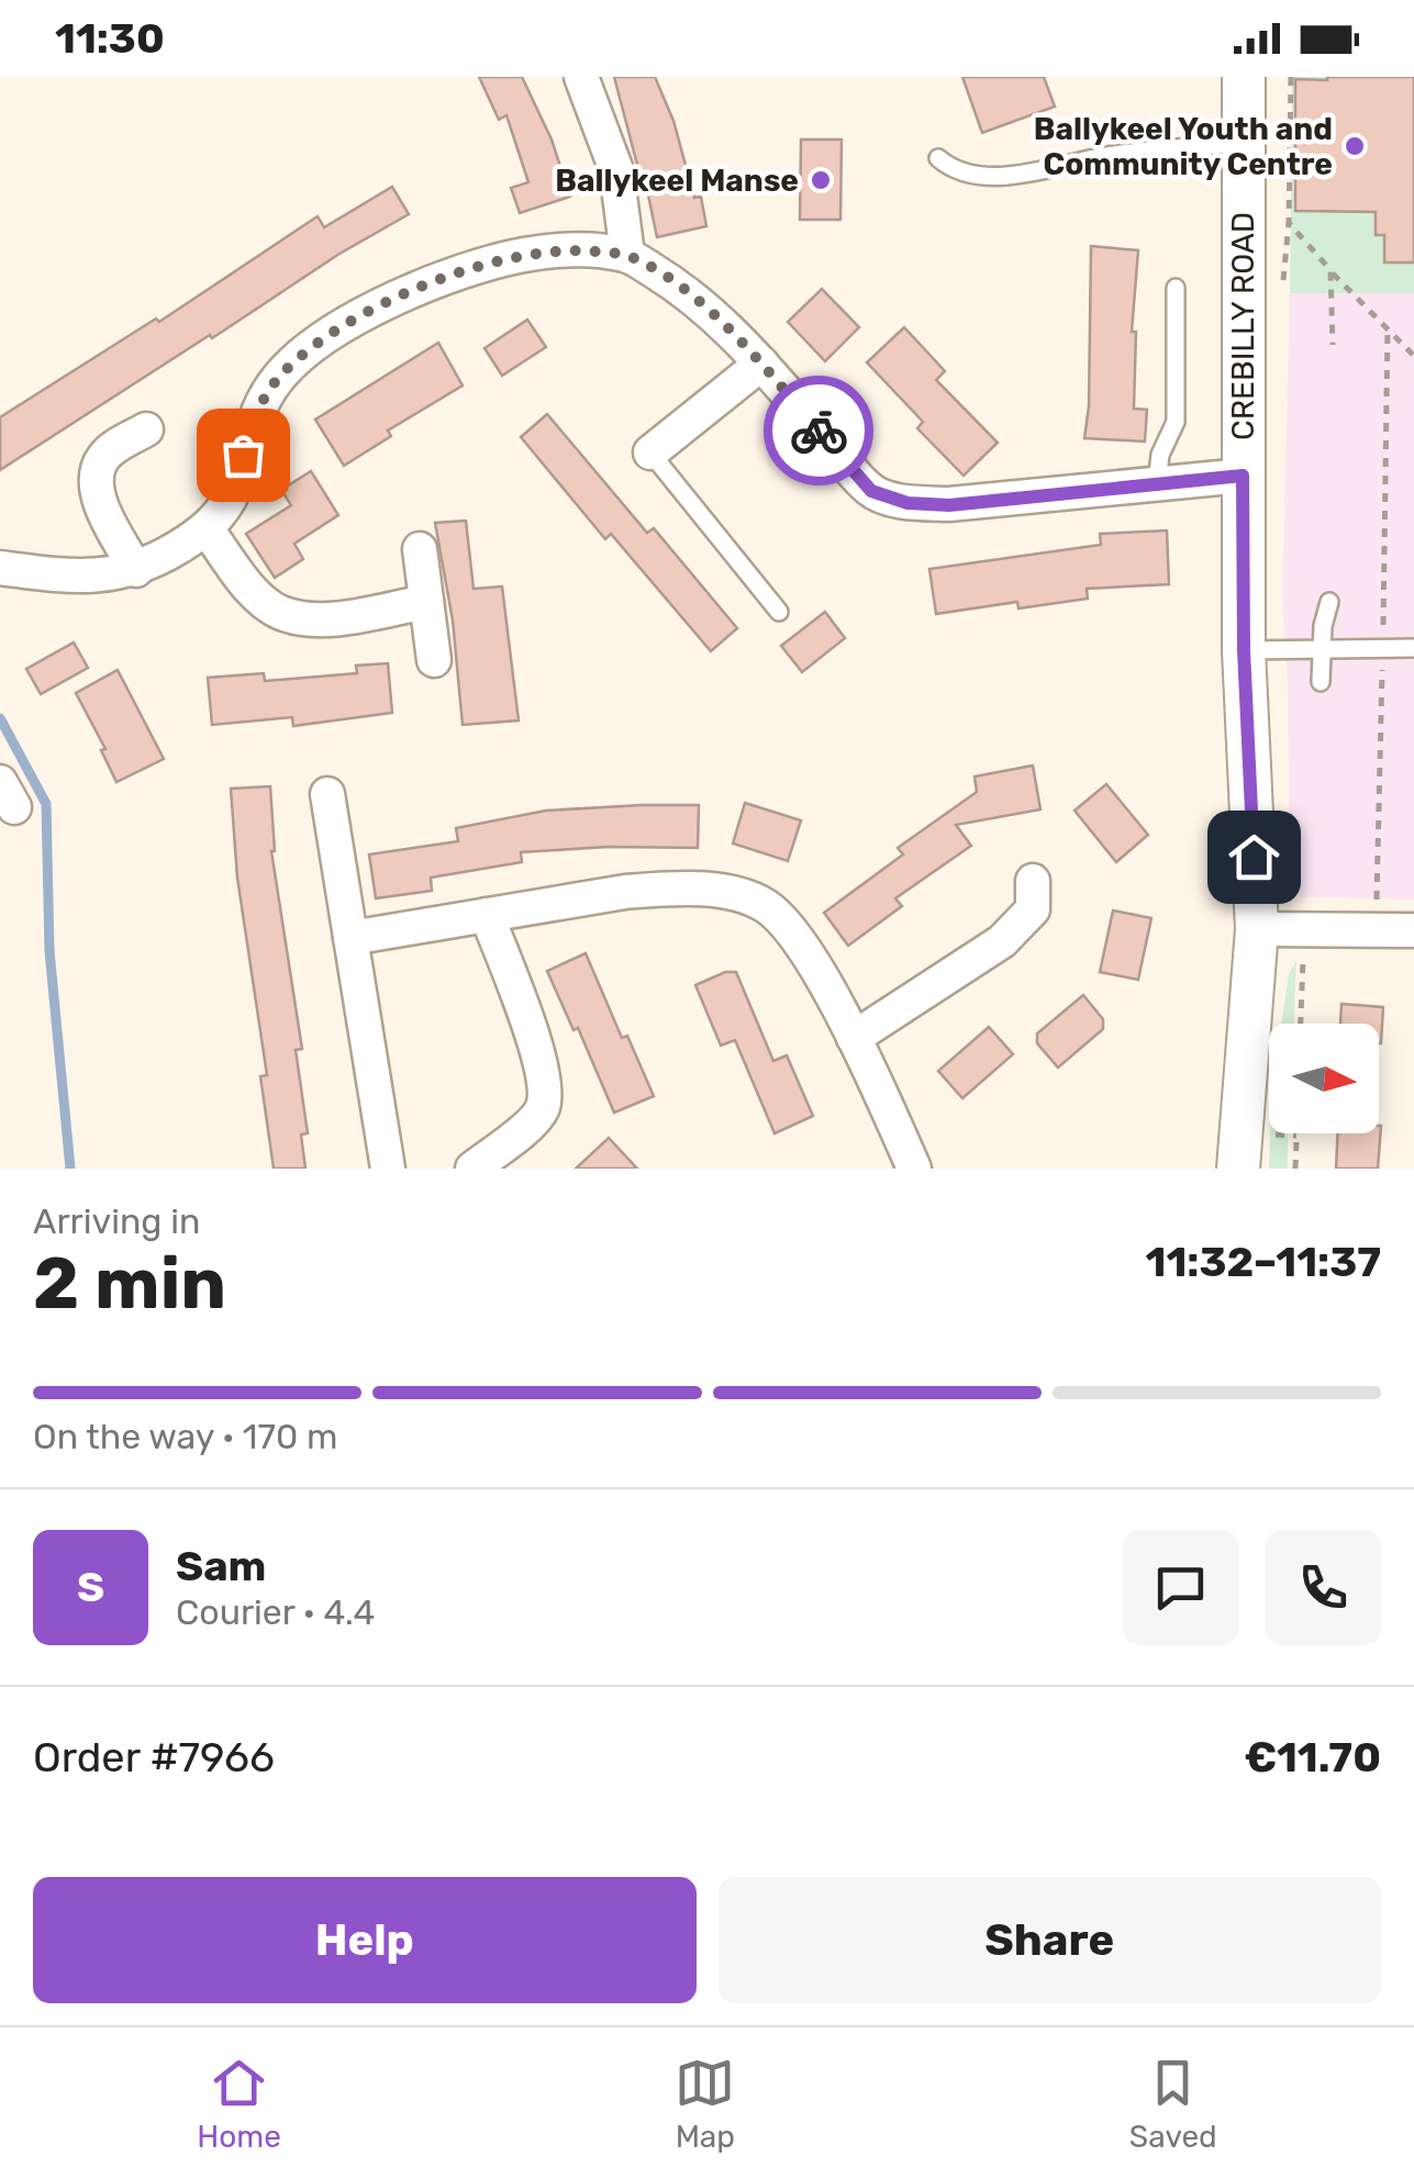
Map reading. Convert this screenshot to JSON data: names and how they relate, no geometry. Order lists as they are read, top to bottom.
{
  "streets": {
    "street": ["CREBILLY ROAD"]
  },
  "places": ["Ballykeel Youth and Community Centre", "Ballykeel Manse"],
  "north": "right",
  "page": {
    "status": "11:30",
    "heading": ["2 min", "Arriving in", "11:32–11:37"],
    "panel": [
      "Sam",
      "Courier · 4.4",
      "Order #7966",
      "€11.70"
    ],
    "bar": "On the way · 170 m",
    "round": "S",
    "buttons": ["Help", "Share"],
    "tabs": ["Home", "Map", "Saved"]
  }
}
